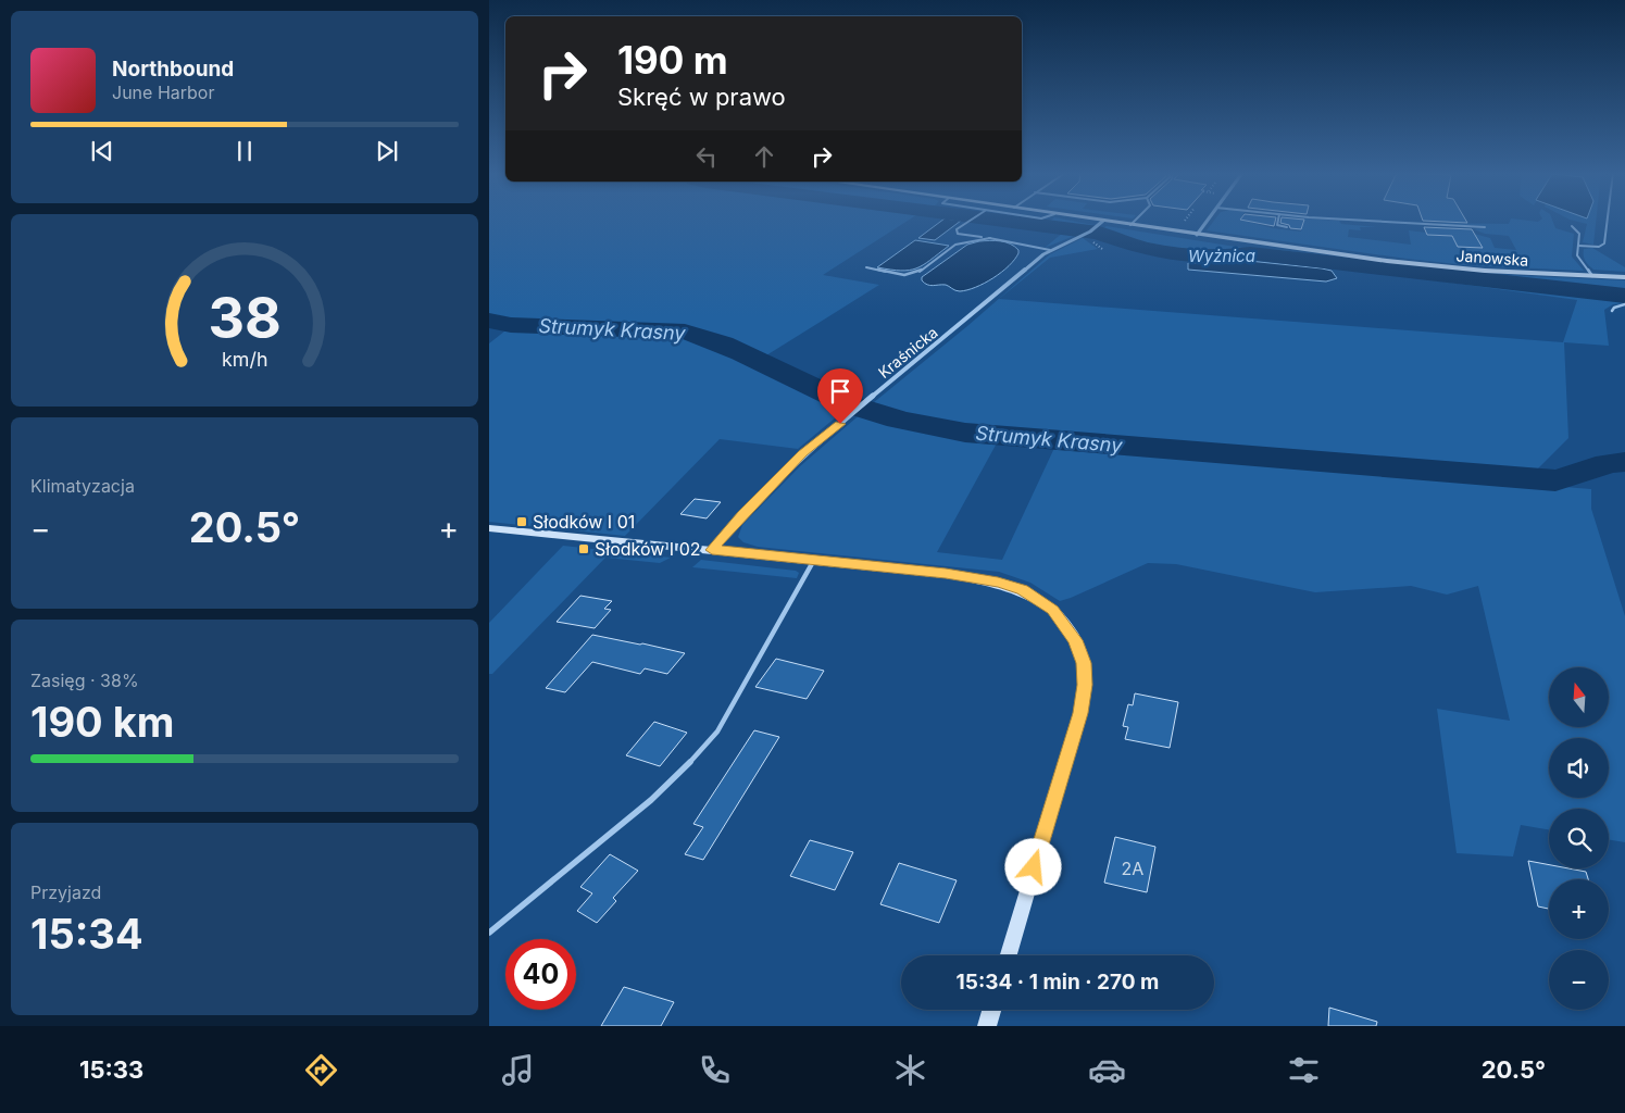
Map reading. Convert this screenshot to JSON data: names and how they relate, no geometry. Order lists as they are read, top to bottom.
{
  "streets": {
    "street": ["Janowska", "Kraśnicka"]
  },
  "crossings": [
    ["Janowska", "Kraśnicka"]
  ],
  "water": ["Wyżnica", "Strumyk Krasny"],
  "places": {
    "transit": ["Słodków I 01", "Słodków I 02"]
  },
  "house_numbers": ["2A"],
  "north": "top",
  "page": {
    "turn": ["190 m", "Skręć w prawo"],
    "song": ["Northbound", "June Harbor"],
    "tile": [
      "Klimatyzacja",
      ["Zasięg · 38%", "190 km"],
      ["Przyjazd", "15:34"]
    ],
    "heat": ["−", "20.5°", "+"],
    "map_buttons": ["+", "−"],
    "limit": "40",
    "trip": "15:34 · 1 min · 270 m",
    "tabs": ["15:33", "20.5°"],
    "gauge": ["38", "km/h"]
  }
}
